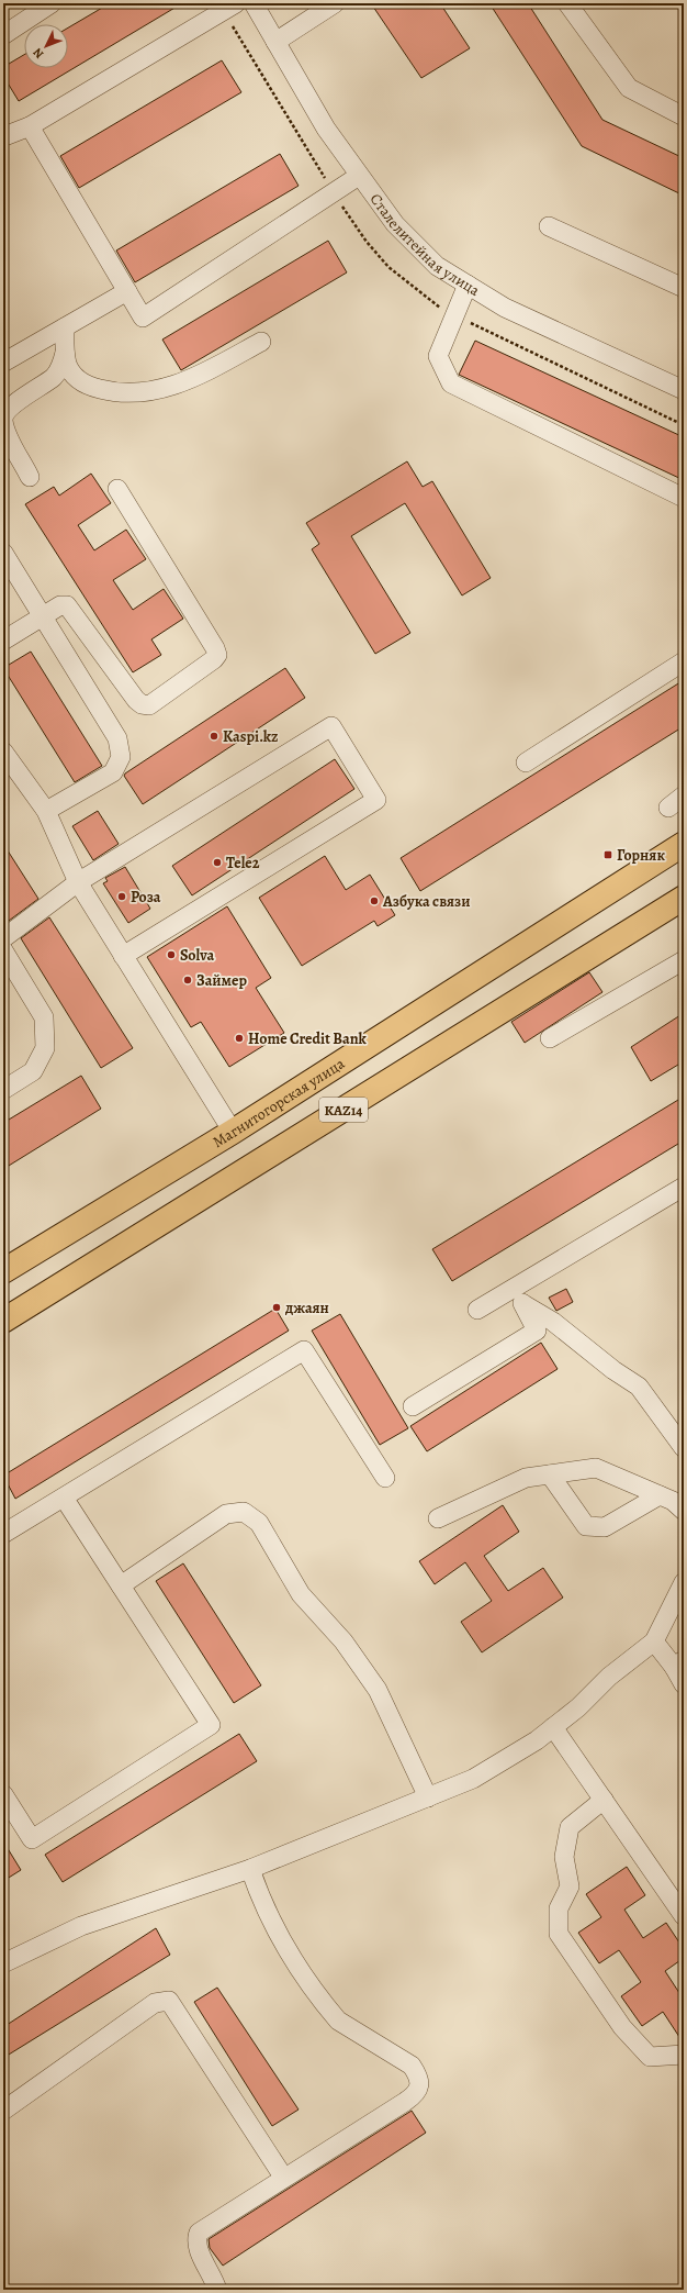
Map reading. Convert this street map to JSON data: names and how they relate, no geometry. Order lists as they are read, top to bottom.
{
  "streets": {
    "main road": ["Магнитогорская улица", "KAZ14"],
    "street": ["Сталелитейная улица"]
  },
  "places": {
    "other": [
      "Kaspi.kz",
      "Tele2",
      "Роза",
      "Азбука связи",
      "Solva",
      "Займер",
      "Home Credit Bank",
      "джаян"
    ],
    "transit": ["Горняк"]
  },
  "north": "bottom left"
}
